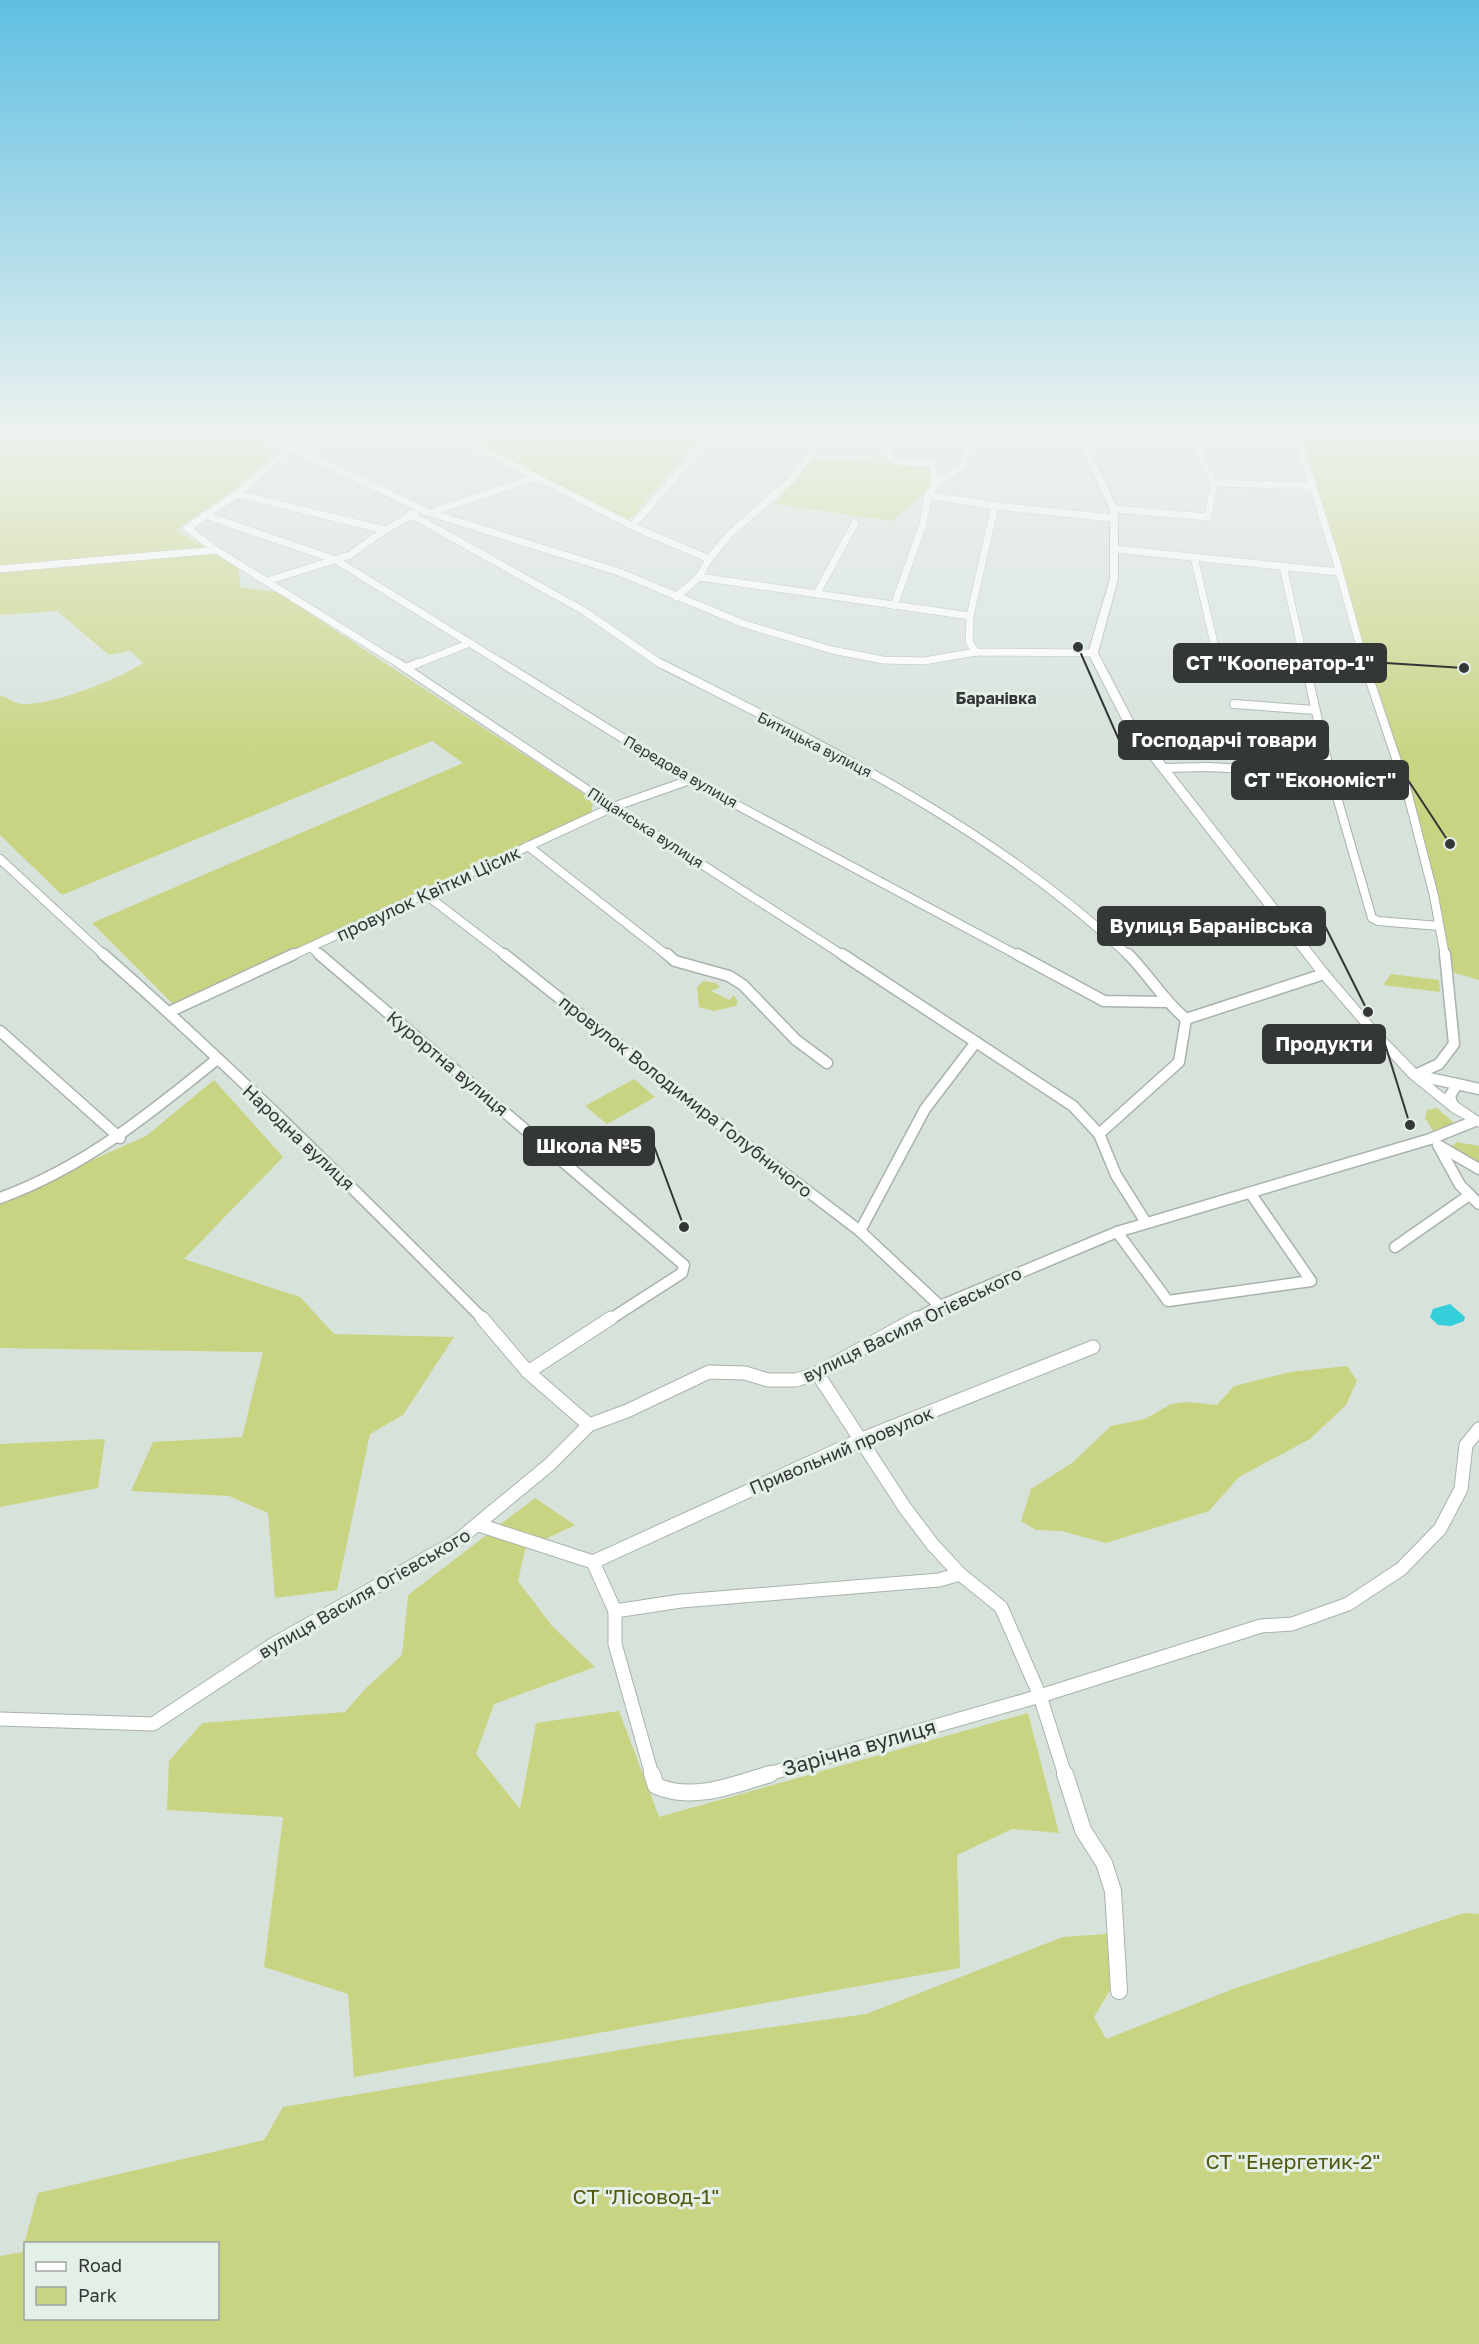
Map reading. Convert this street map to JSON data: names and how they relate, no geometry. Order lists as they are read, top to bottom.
{
  "streets": {
    "street": [
      "Битицька вулиця",
      "Передова вулиця",
      "Піщанська вулиця",
      "провулок Квітки Цісик",
      "Курортна вулиця",
      "провулок Володимира Голубничого",
      "Народна вулиця",
      "вулиця Василя Огієвського",
      "Привольний провулок",
      "Зарічна вулиця"
    ]
  },
  "crossings": [
    ["Битицька вулиця", "Передова вулиця"],
    ["Передова вулиця", "провулок Квітки Цісик"],
    ["Піщанська вулиця", "провулок Квітки Цісик"],
    ["провулок Квітки Цісик", "Курортна вулиця"],
    ["провулок Квітки Цісик", "провулок Володимира Голубничого"],
    ["провулок Квітки Цісик", "Народна вулиця"],
    ["Курортна вулиця", "Народна вулиця"],
    ["провулок Володимира Голубничого", "вулиця Василя Огієвського"],
    ["Народна вулиця", "вулиця Василя Огієвського"]
  ],
  "districts": ["Баранівка"],
  "parks": ["СТ \"Енергетик-2\"", "СТ \"Лісовод-1\""],
  "places": [
    "Господарчі товари",
    "СТ \"Кооператор-1\"",
    "СТ \"Економіст\"",
    "Вулиця Баранівська",
    "Продукти",
    "Школа №5"
  ],
  "legend": ["Road", "Park"]
}
